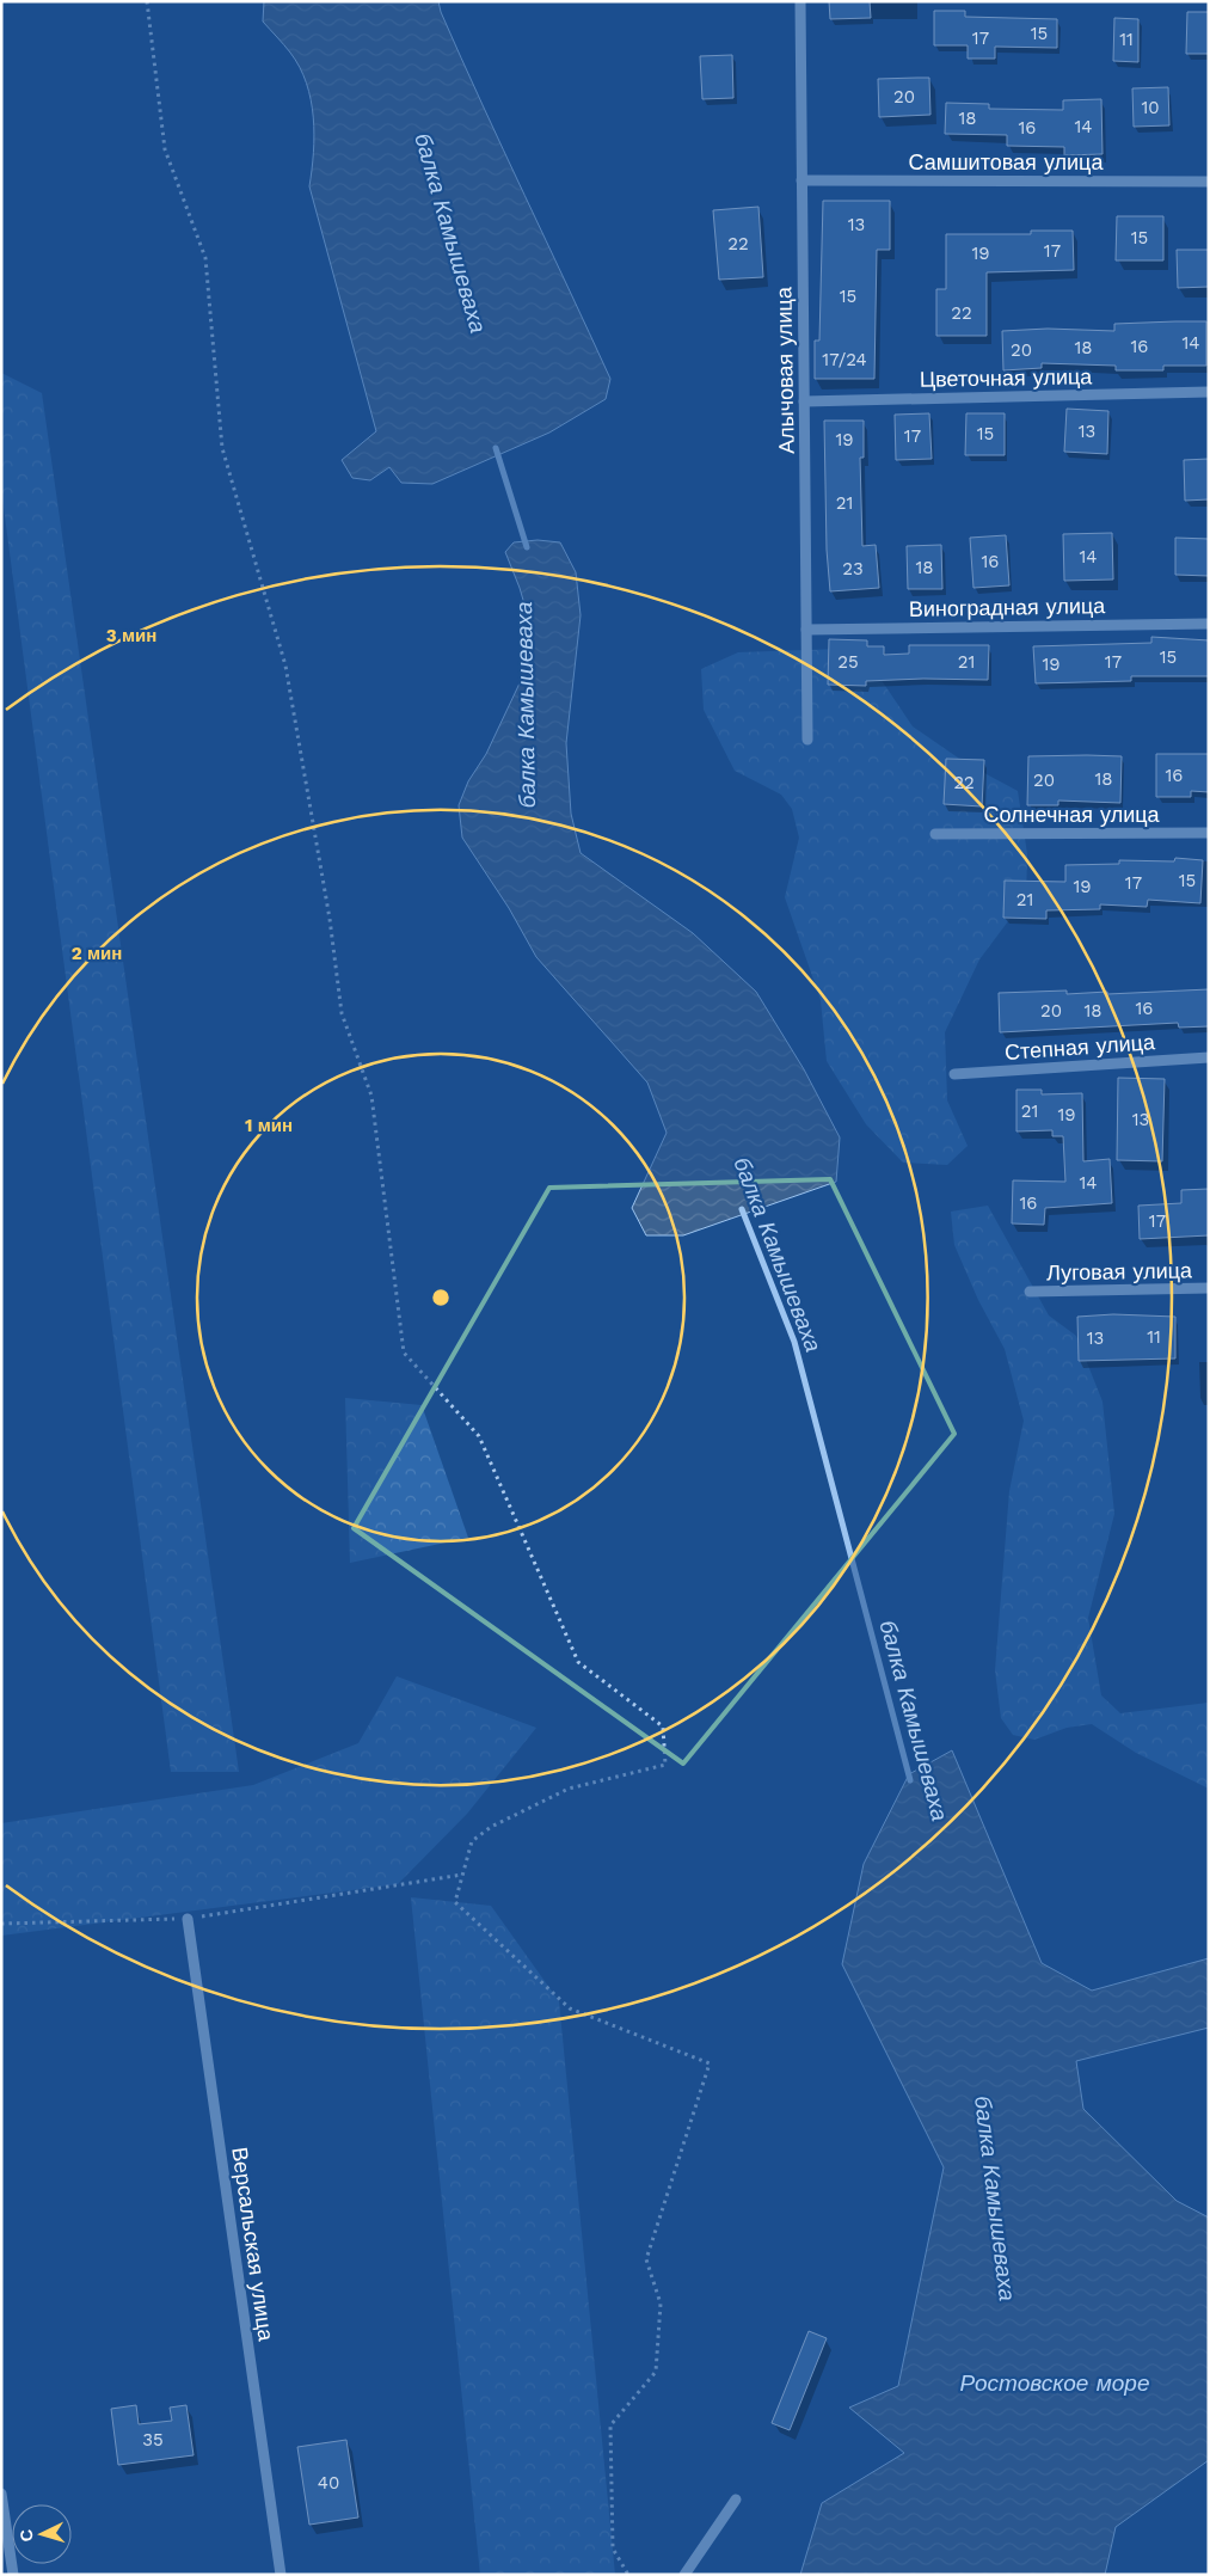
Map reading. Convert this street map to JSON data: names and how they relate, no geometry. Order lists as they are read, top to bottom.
{
  "streets": {
    "street": [
      "Самшитовая улица",
      "Алычовая улица",
      "Цветочная улица",
      "Виноградная улица",
      "Солнечная улица",
      "Степная улица",
      "Луговая улица",
      "Версальская улица"
    ]
  },
  "crossings": [
    ["Самшитовая улица", "Алычовая улица"],
    ["Алычовая улица", "Цветочная улица"],
    ["Алычовая улица", "Виноградная улица"]
  ],
  "water": ["балка Камышеваха", "Ростовское море"],
  "house_numbers": [
    "15",
    "17",
    "11",
    "20",
    "10",
    "18",
    "14",
    "16",
    "13",
    "15",
    "22",
    "17",
    "19",
    "15",
    "22",
    "14",
    "16",
    "18",
    "20",
    "17/24",
    "13",
    "15",
    "17",
    "19",
    "21",
    "14",
    "16",
    "18",
    "23",
    "15",
    "25",
    "21",
    "17",
    "19",
    "16",
    "18",
    "20",
    "22",
    "15",
    "17",
    "19",
    "21",
    "16",
    "20",
    "18",
    "21",
    "19",
    "13",
    "14",
    "16",
    "17",
    "11",
    "13",
    "35",
    "40"
  ],
  "north": "left",
  "rings": ["3 мин", "2 мин", "1 мин"]
}
